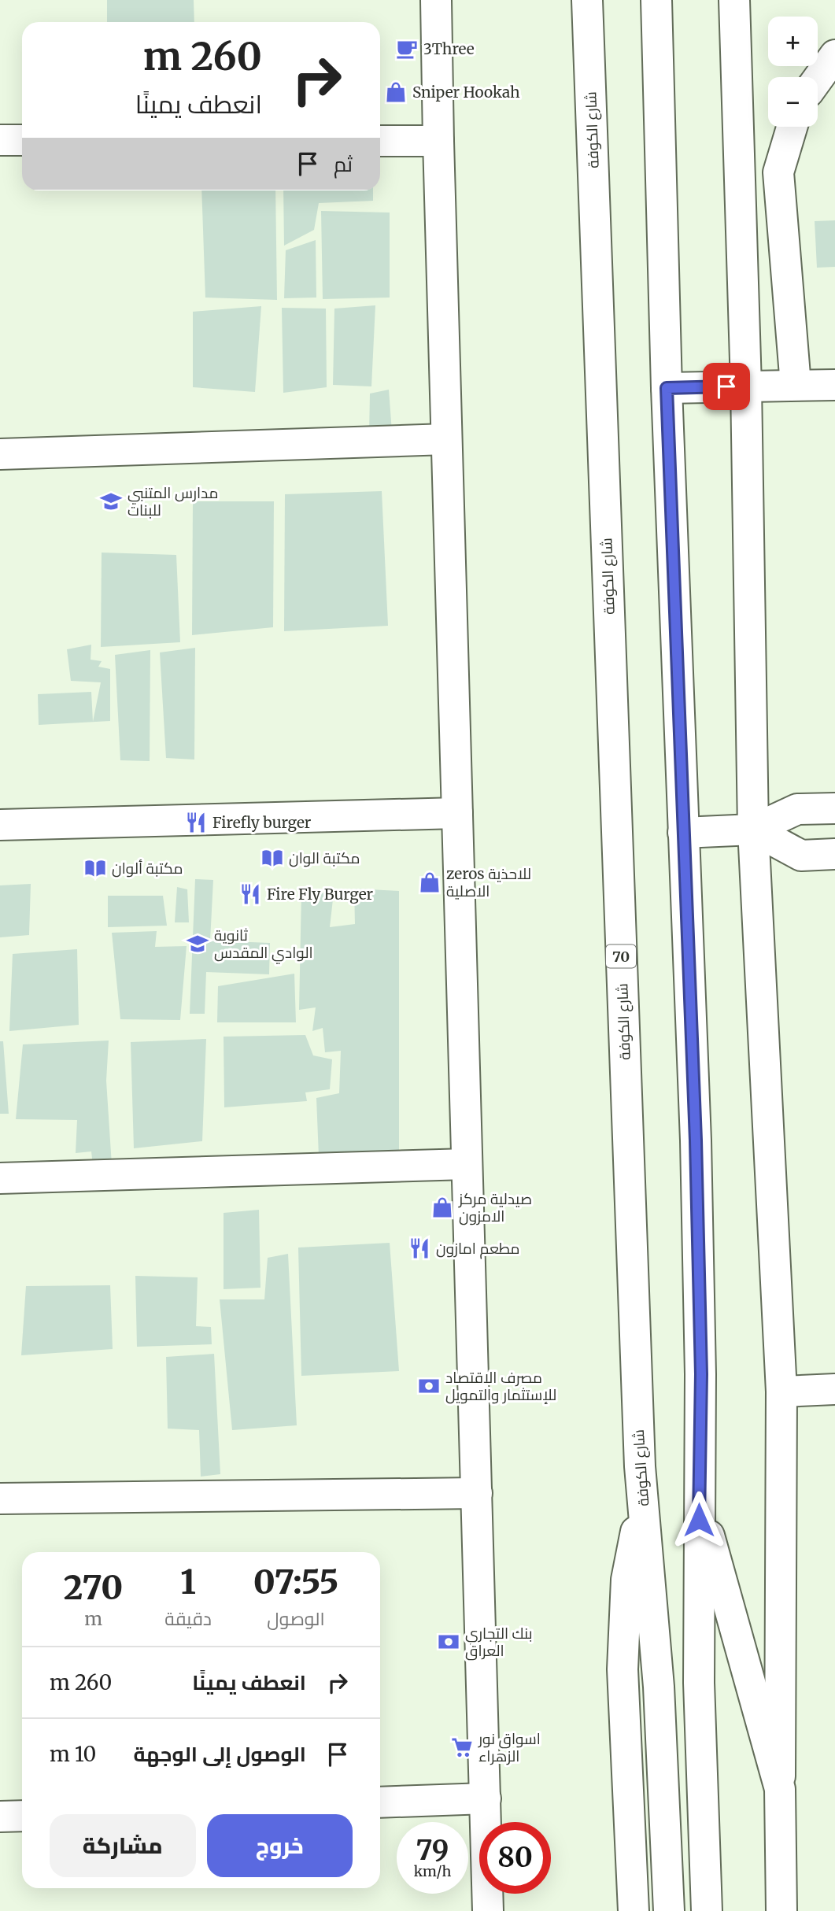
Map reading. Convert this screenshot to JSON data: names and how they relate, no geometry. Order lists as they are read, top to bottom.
{
  "streets": {
    "main road": ["شارع الكوفة", "70"]
  },
  "places": {
    "cafe": ["3Three"],
    "shop": ["Sniper Hookah", "zeros للاحذية الاصلية", "صيدلية مركز الامزون"],
    "school or university": ["مدارس المتنبي للبنات", "ثانوية الوادي المقدس"],
    "restaurant": ["Firefly burger", "Fire Fly Burger", "مطعم امازون"],
    "library": ["مكتبة الوان", "مكتبة ألوان"],
    "bank": ["مصرف الاقتصاد للإستثمار والتمويل", "بنك التجاري العراق"],
    "supermarket": ["اسواق نور الزهراء"]
  },
  "page": {
    "map_buttons": ["+", "−"],
    "turn": ["260 m", "انعطف يمينًا"],
    "then": "ثم",
    "eta": [
      "07:55",
      "الوصول",
      "1",
      "دقيقة",
      "270",
      "m"
    ],
    "list": [
      {
        "name": "انعطف يمينًا",
        "value": "260 m"
      },
      {
        "name": "الوصول إلى الوجهة",
        "value": "10 m"
      }
    ],
    "buttons": ["خروج", "مشاركة"],
    "speed": "79 km/h",
    "limit": "80"
  }
}
